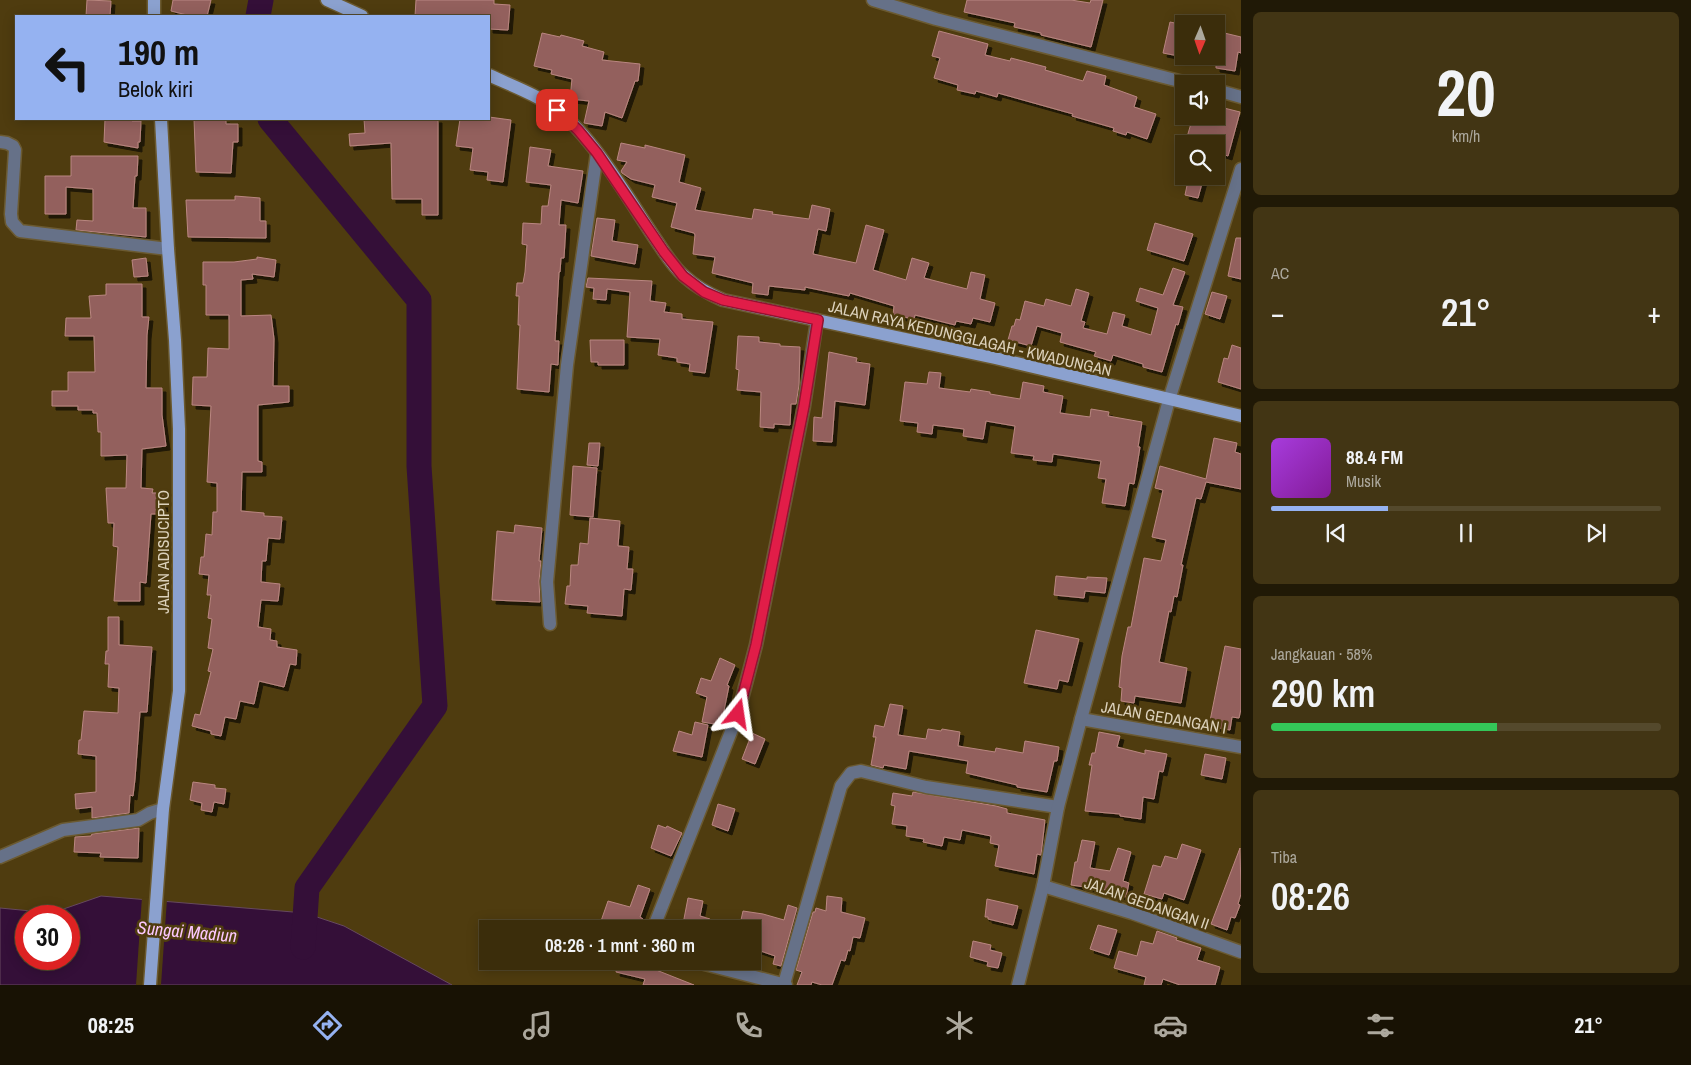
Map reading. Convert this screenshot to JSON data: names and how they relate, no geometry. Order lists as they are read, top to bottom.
{
  "streets": {
    "main road": ["JALAN RAYA KEDUNGGLAGAH - KWADUNGAN", "JALAN ADISUCIPTO"],
    "street": ["JALAN GEDANGAN I", "JALAN GEDANGAN II"]
  },
  "water": ["Sungai Madiun"],
  "north": "bottom",
  "page": {
    "tile": [
      ["20", "km/h"],
      "AC",
      ["Jangkauan · 58%", "290 km"],
      ["Tiba", "08:26"]
    ],
    "turn": ["190 m", "Belok kiri"],
    "heat": ["−", "21°", "+"],
    "song": ["88.4 FM", "Musik"],
    "limit": "30",
    "trip": "08:26 · 1 mnt · 360 m",
    "tabs": ["08:25", "21°"]
  }
}
